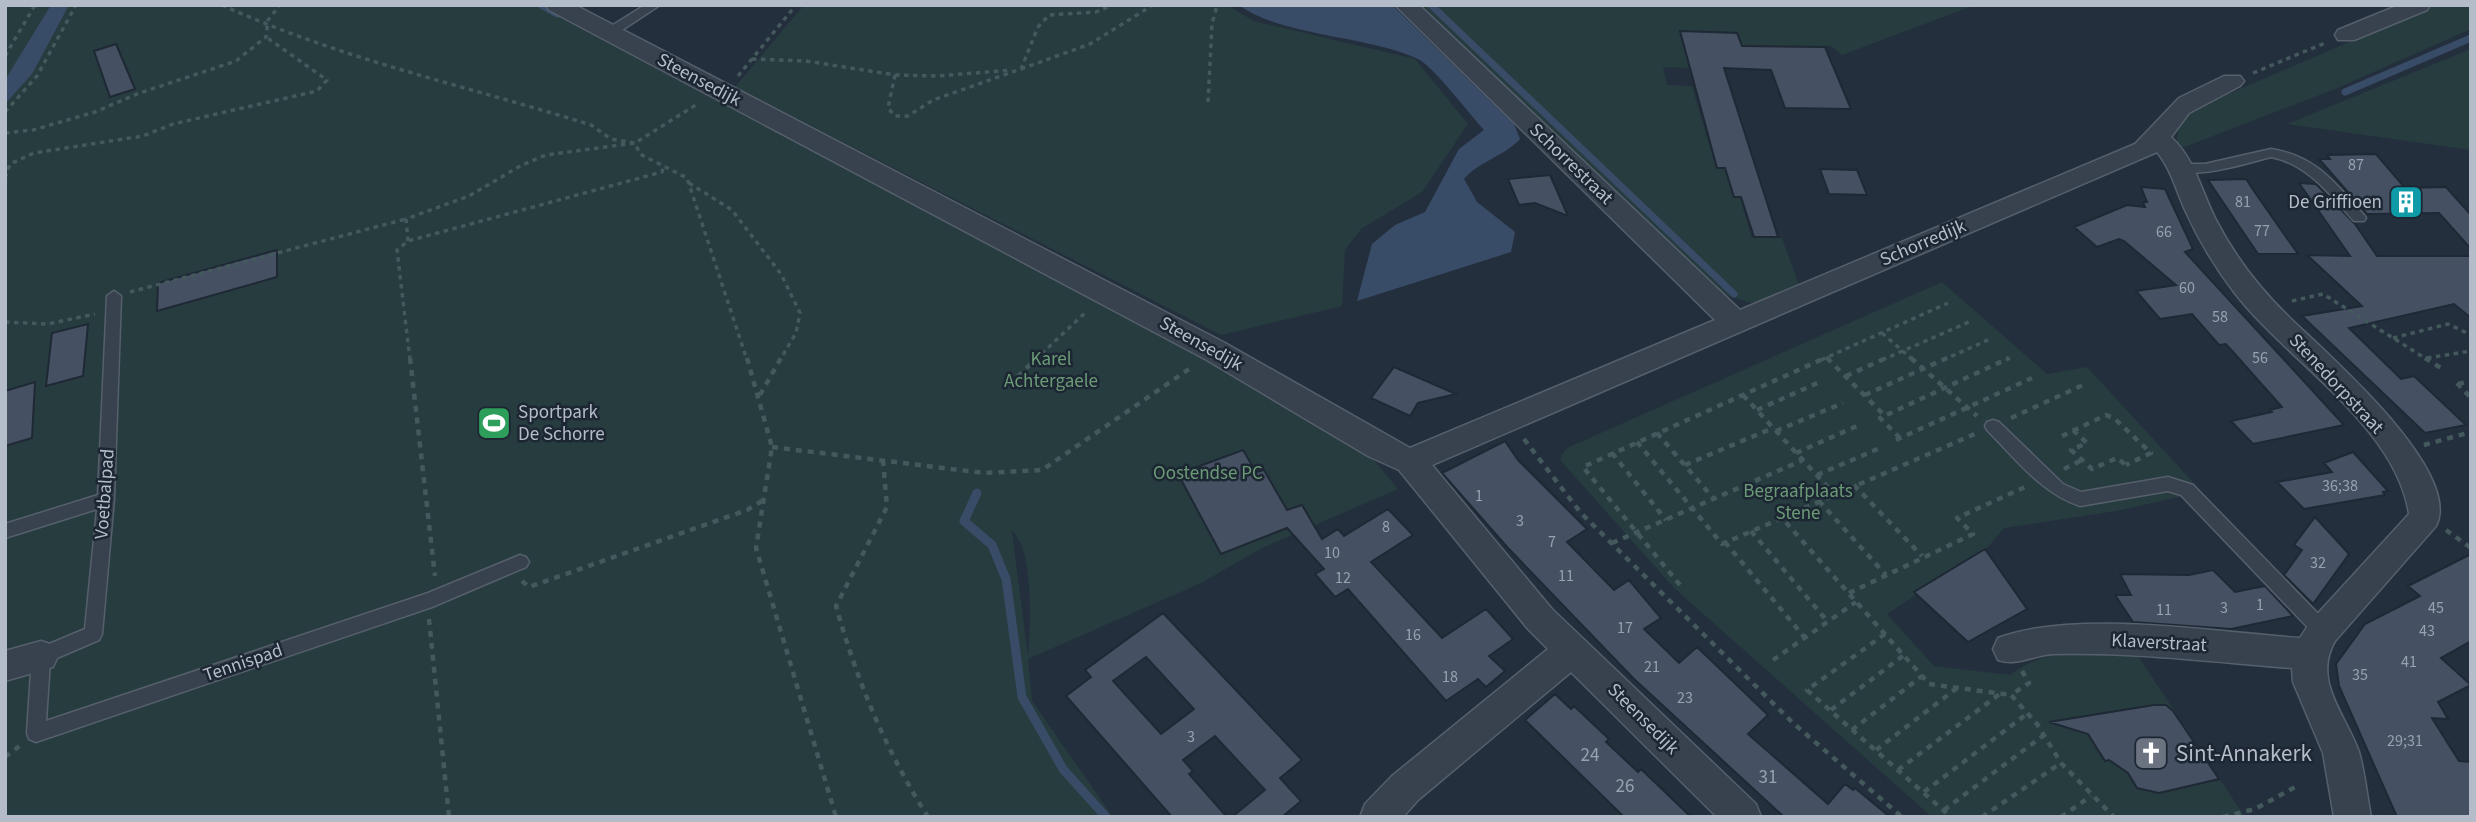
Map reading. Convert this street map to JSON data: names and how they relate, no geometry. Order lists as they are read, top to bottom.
{
  "streets": {
    "street": [
      "Steensedijk",
      "Schorrestraat",
      "Schorredijk",
      "Stenedorpstraat",
      "Klaverstraat"
    ],
    "lane": ["Voetbalpad", "Tennispad"]
  },
  "crossings": [
    ["Steensedijk", "Schorredijk"],
    ["Schorrestraat", "Schorredijk"],
    ["Schorredijk", "Stenedorpstraat"],
    ["Stenedorpstraat", "Klaverstraat"],
    ["Voetbalpad", "Tennispad"]
  ],
  "parks": ["Karel Achtergaele", "Oostendse PC", "Begraafplaats Stene"],
  "places": {
    "building": ["De Griffioen"],
    "sports": ["Sportpark De Schorre"],
    "church": ["Sint-Annakerk"]
  },
  "house_numbers": [
    "87",
    "81",
    "77",
    "66",
    "60",
    "58",
    "56",
    "36;38",
    "1",
    "3",
    "8",
    "7",
    "10",
    "32",
    "11",
    "12",
    "1",
    "3",
    "45",
    "11",
    "17",
    "43",
    "16",
    "41",
    "21",
    "35",
    "18",
    "23",
    "3",
    "29;31",
    "24",
    "31",
    "26"
  ]
}
